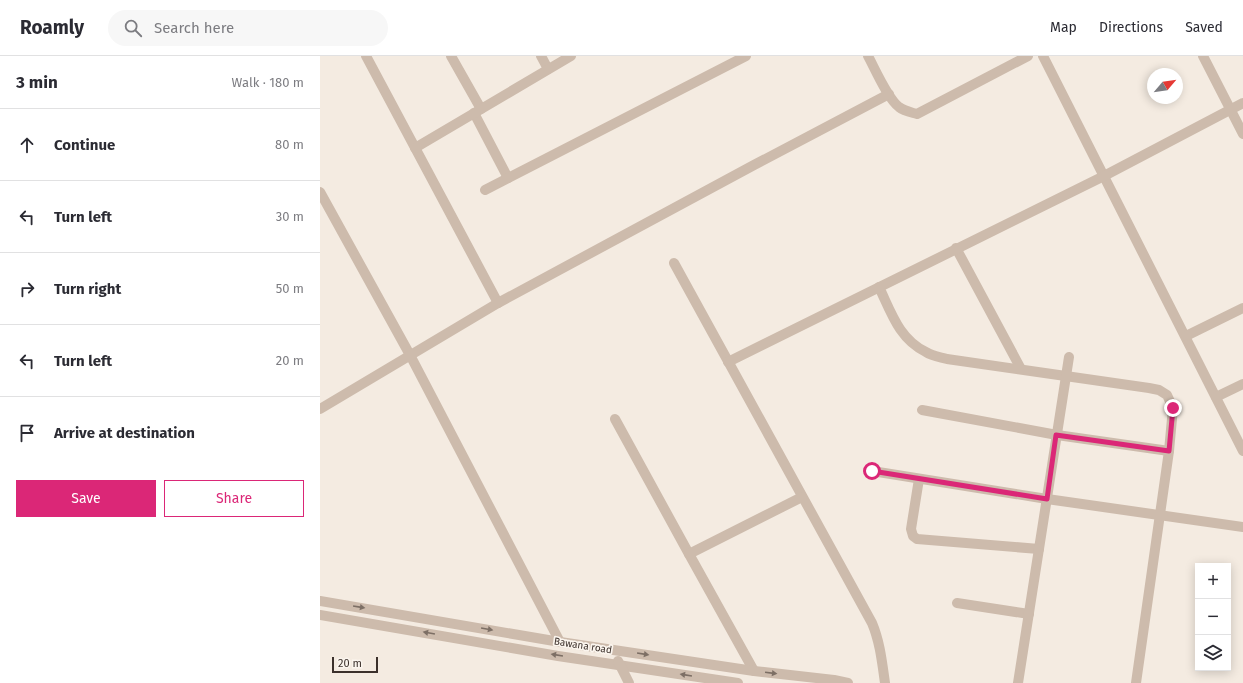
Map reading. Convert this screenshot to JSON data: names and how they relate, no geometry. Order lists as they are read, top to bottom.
{
  "streets": {
    "street": ["Bawana road"]
  },
  "scale_bar": "20 m",
  "north": "top right",
  "page": {
    "header": "Roamly",
    "search": "Search here",
    "nav": ["Map", "Directions", "Saved"],
    "heading": ["3 min", "Walk · 180 m"],
    "list": [
      ["Continue", "80 m"],
      ["Turn left", "30 m"],
      ["Turn right", "50 m"],
      ["Turn left", "20 m"],
      "Arrive at destination"
    ],
    "buttons": ["Save", "Share"],
    "map_buttons": ["+", "−"],
    "scale": "20 m"
  }
}
